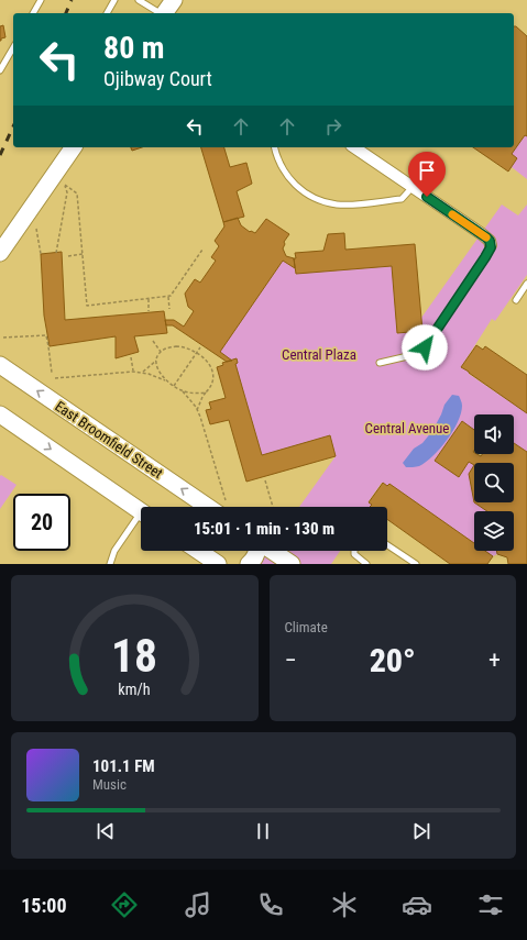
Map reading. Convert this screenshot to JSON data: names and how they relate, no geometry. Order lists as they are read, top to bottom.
{
  "streets": {
    "main road": ["East Broomfield Street"]
  },
  "parks": ["Central Plaza", "Central Avenue"],
  "page": {
    "turn": ["80 m", "Ojibway Court"],
    "limit": "20",
    "trip": "15:01 · 1 min · 130 m",
    "tile": "Climate",
    "heat": ["−", "20°", "+"],
    "song": ["101.1 FM", "Music"],
    "tabs": "15:00",
    "gauge": ["18", "km/h"]
  }
}
